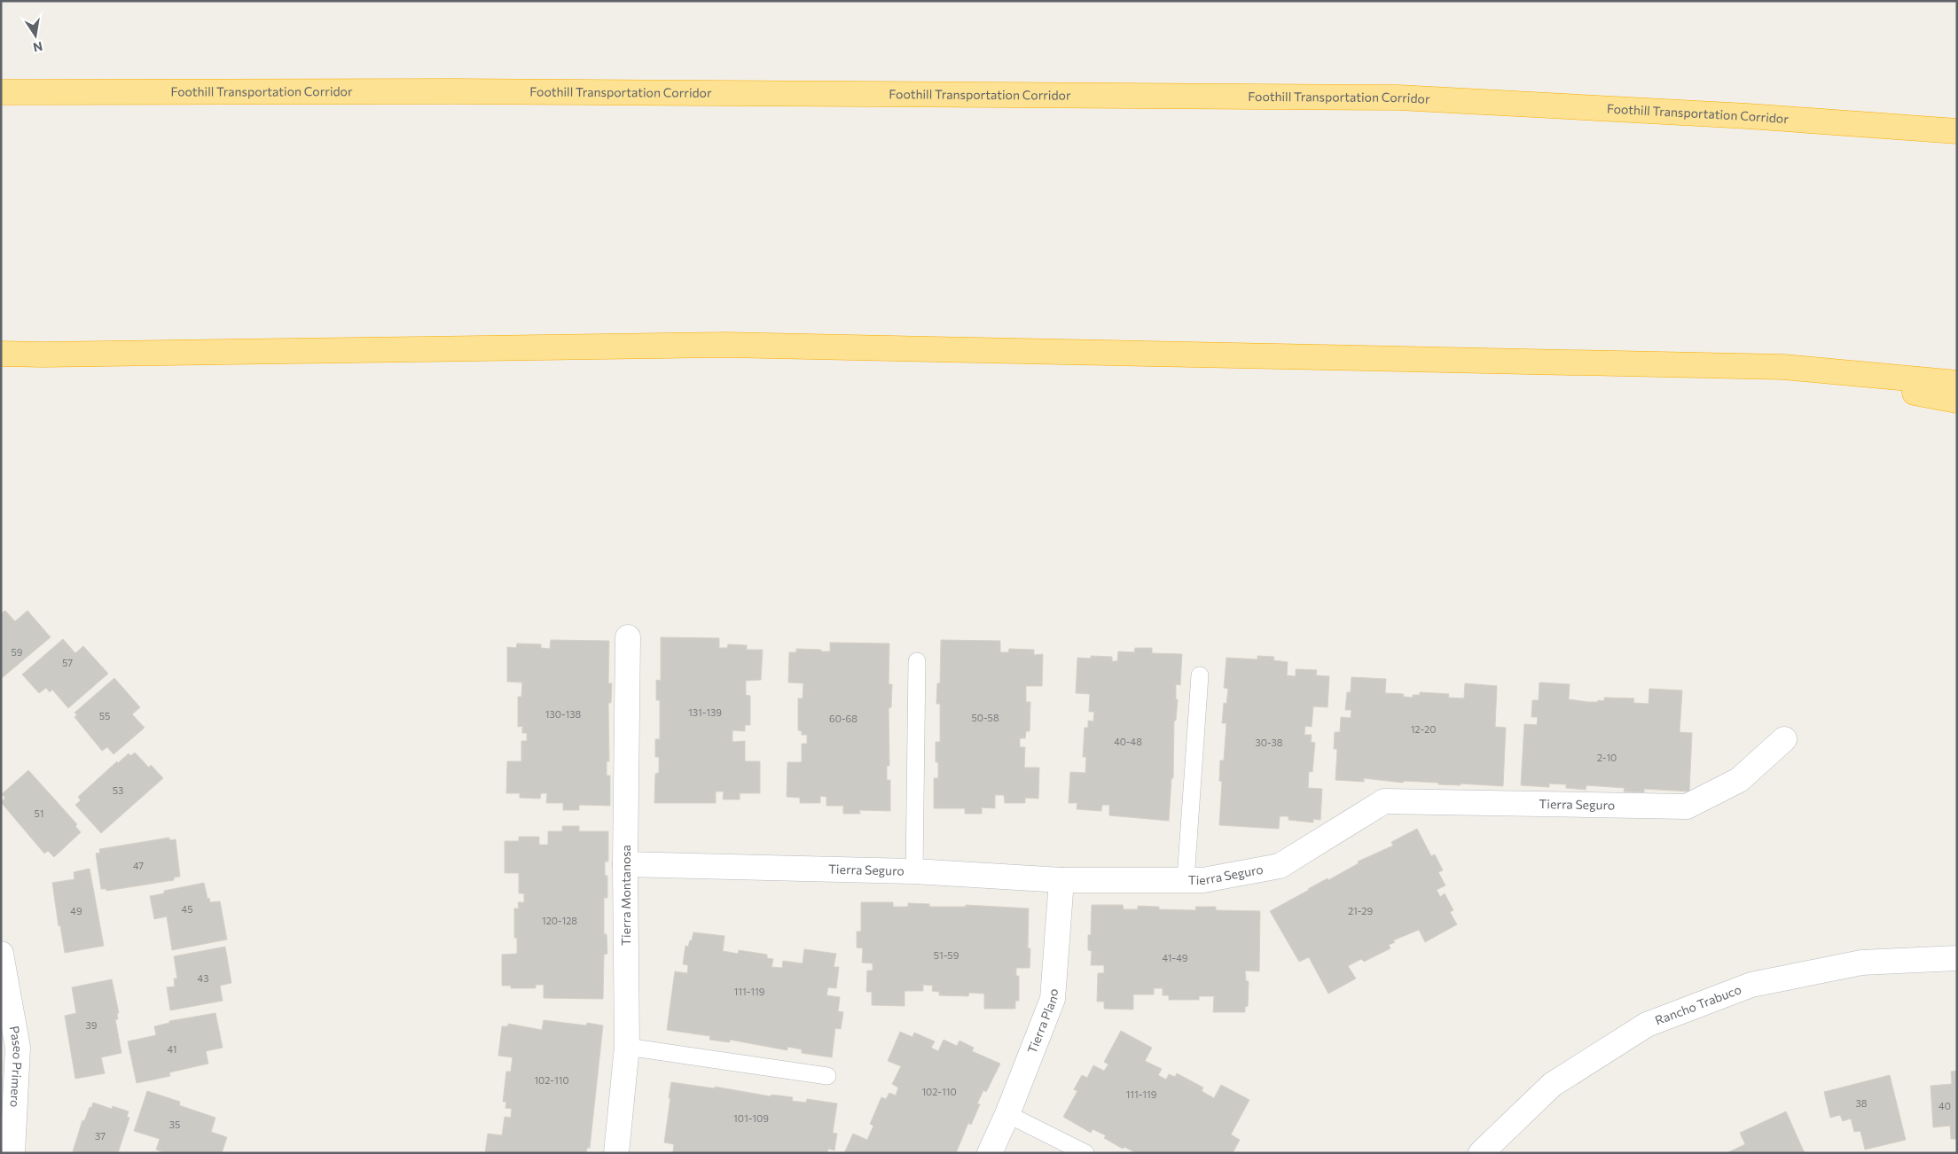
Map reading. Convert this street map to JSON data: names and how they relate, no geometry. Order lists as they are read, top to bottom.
{
  "streets": {
    "highway": ["Foothill Transportation Corridor"],
    "street": [
      "Tierra Seguro",
      "Tierra Montanosa",
      "Rancho Trabuco",
      "Tierra Plano",
      "Paseo Primero"
    ]
  },
  "crossings": [
    ["Tierra Seguro", "Tierra Montanosa"],
    ["Tierra Seguro", "Tierra Plano"]
  ],
  "house_numbers": [
    "59",
    "57",
    "131-139",
    "130-138",
    "55",
    "50-58",
    "60-68",
    "12-20",
    "40-48",
    "30-38",
    "2-10",
    "53",
    "51",
    "47",
    "45",
    "49",
    "21-29",
    "120-128",
    "51-59",
    "41-49",
    "43",
    "111-119",
    "39",
    "41",
    "102-110",
    "102-110",
    "111-119",
    "38",
    "40",
    "101-109",
    "35",
    "37"
  ],
  "north": "bottom"
}
